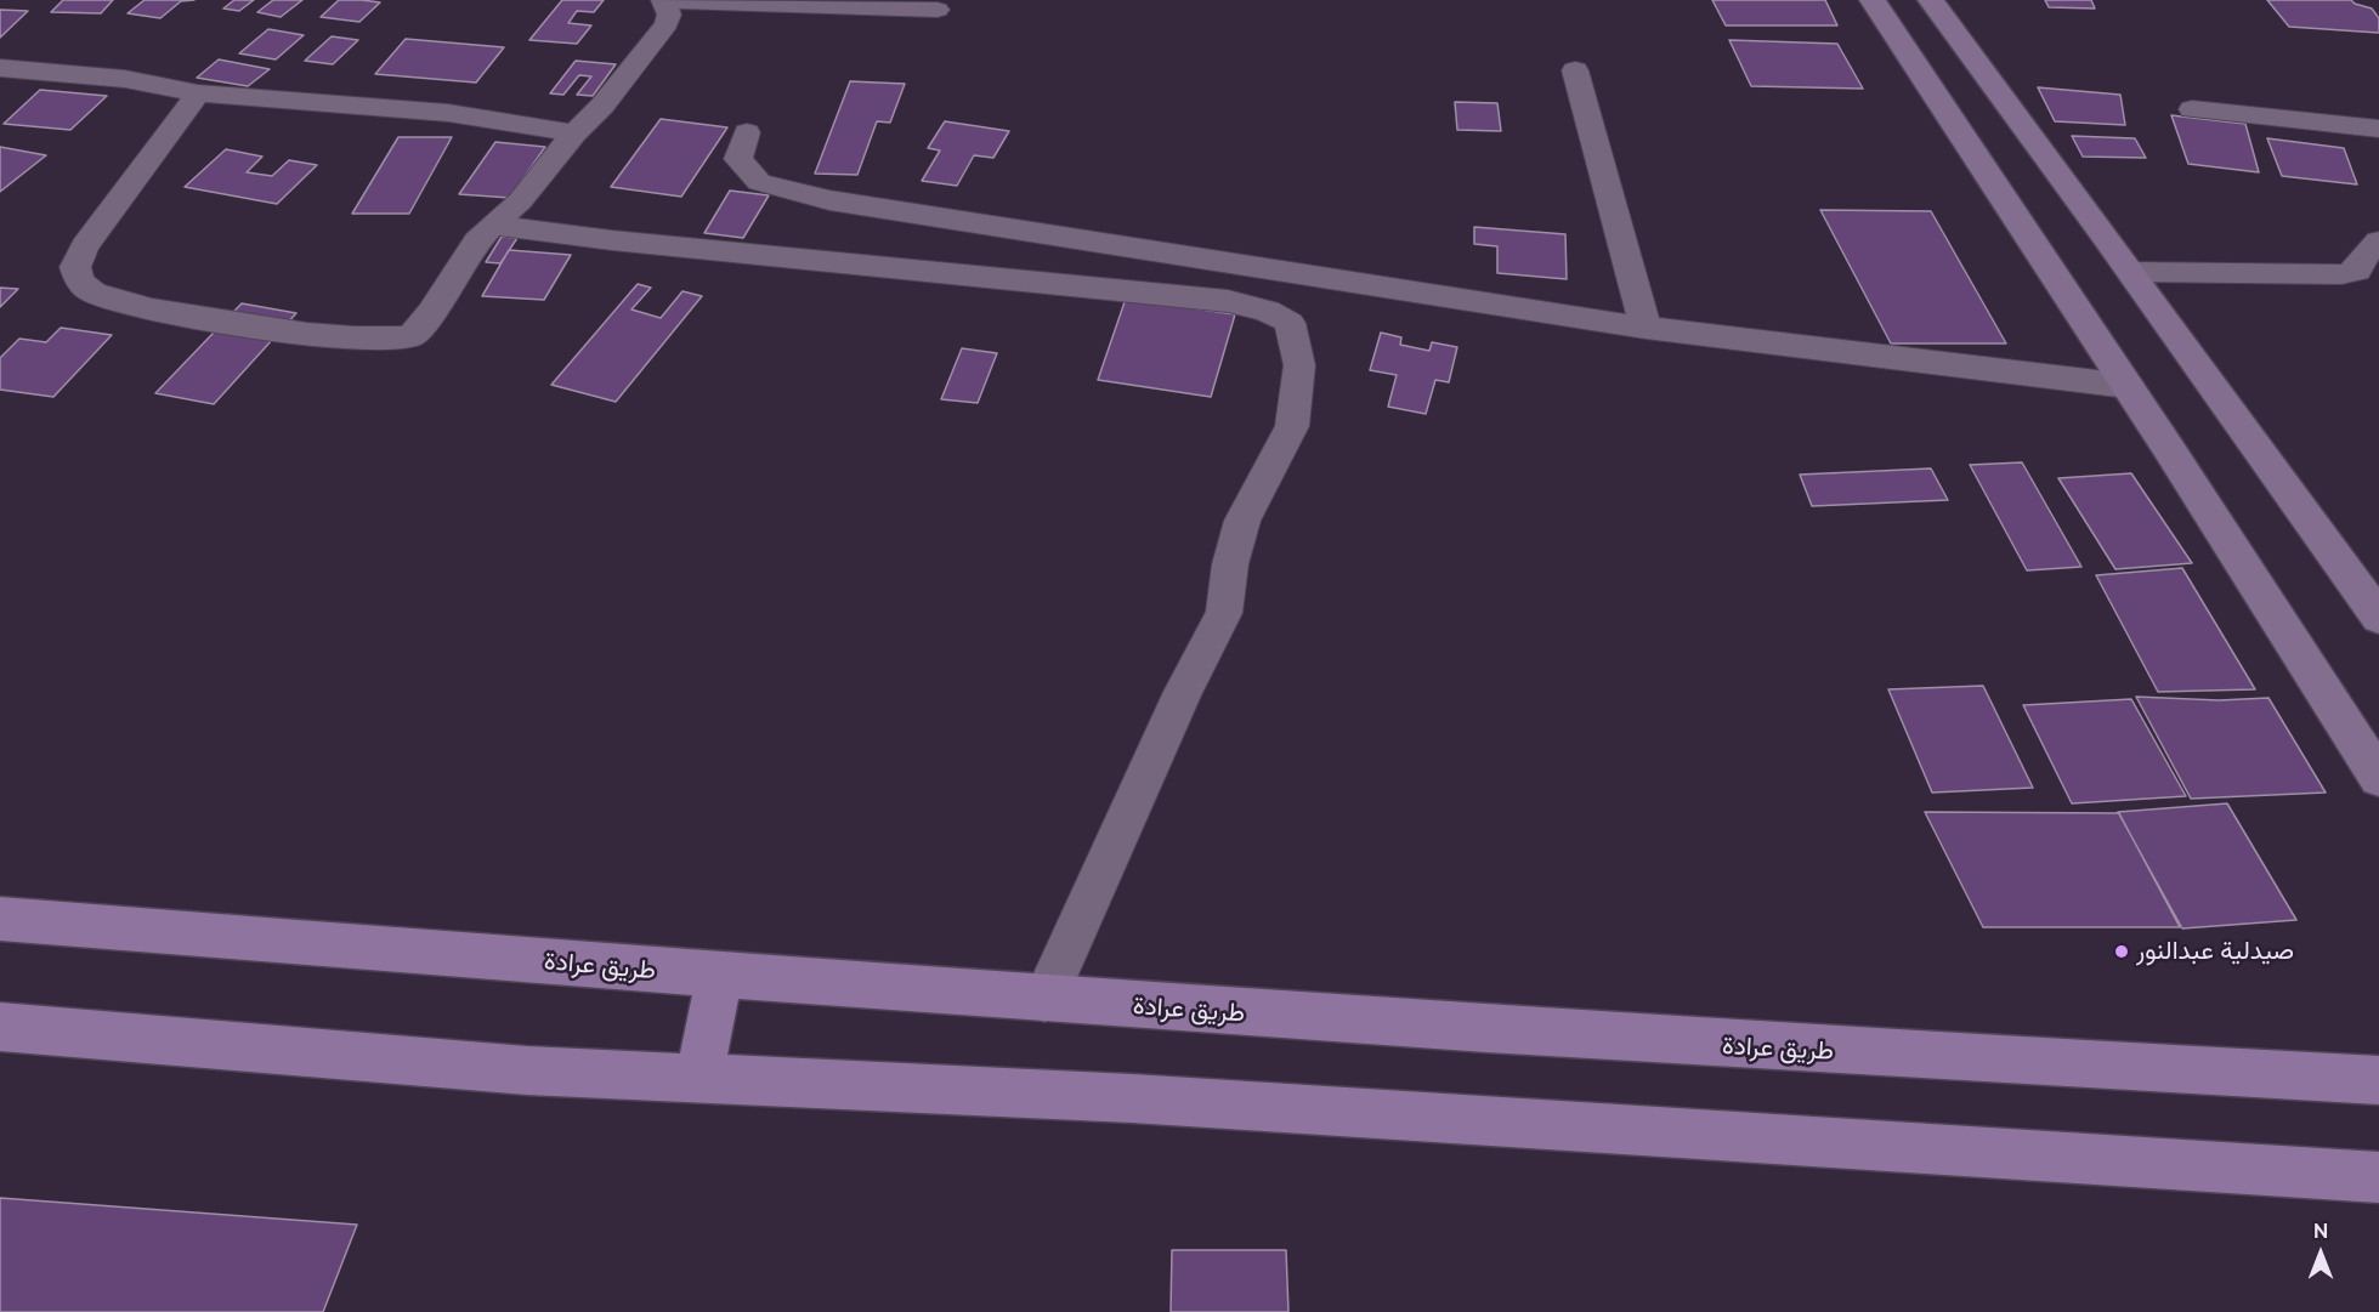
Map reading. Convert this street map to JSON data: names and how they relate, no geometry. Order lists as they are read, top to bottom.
{
  "streets": {
    "main road": ["طريق عرادة"]
  },
  "places": ["صيدلية عبدالنور"],
  "north": "top"
}
